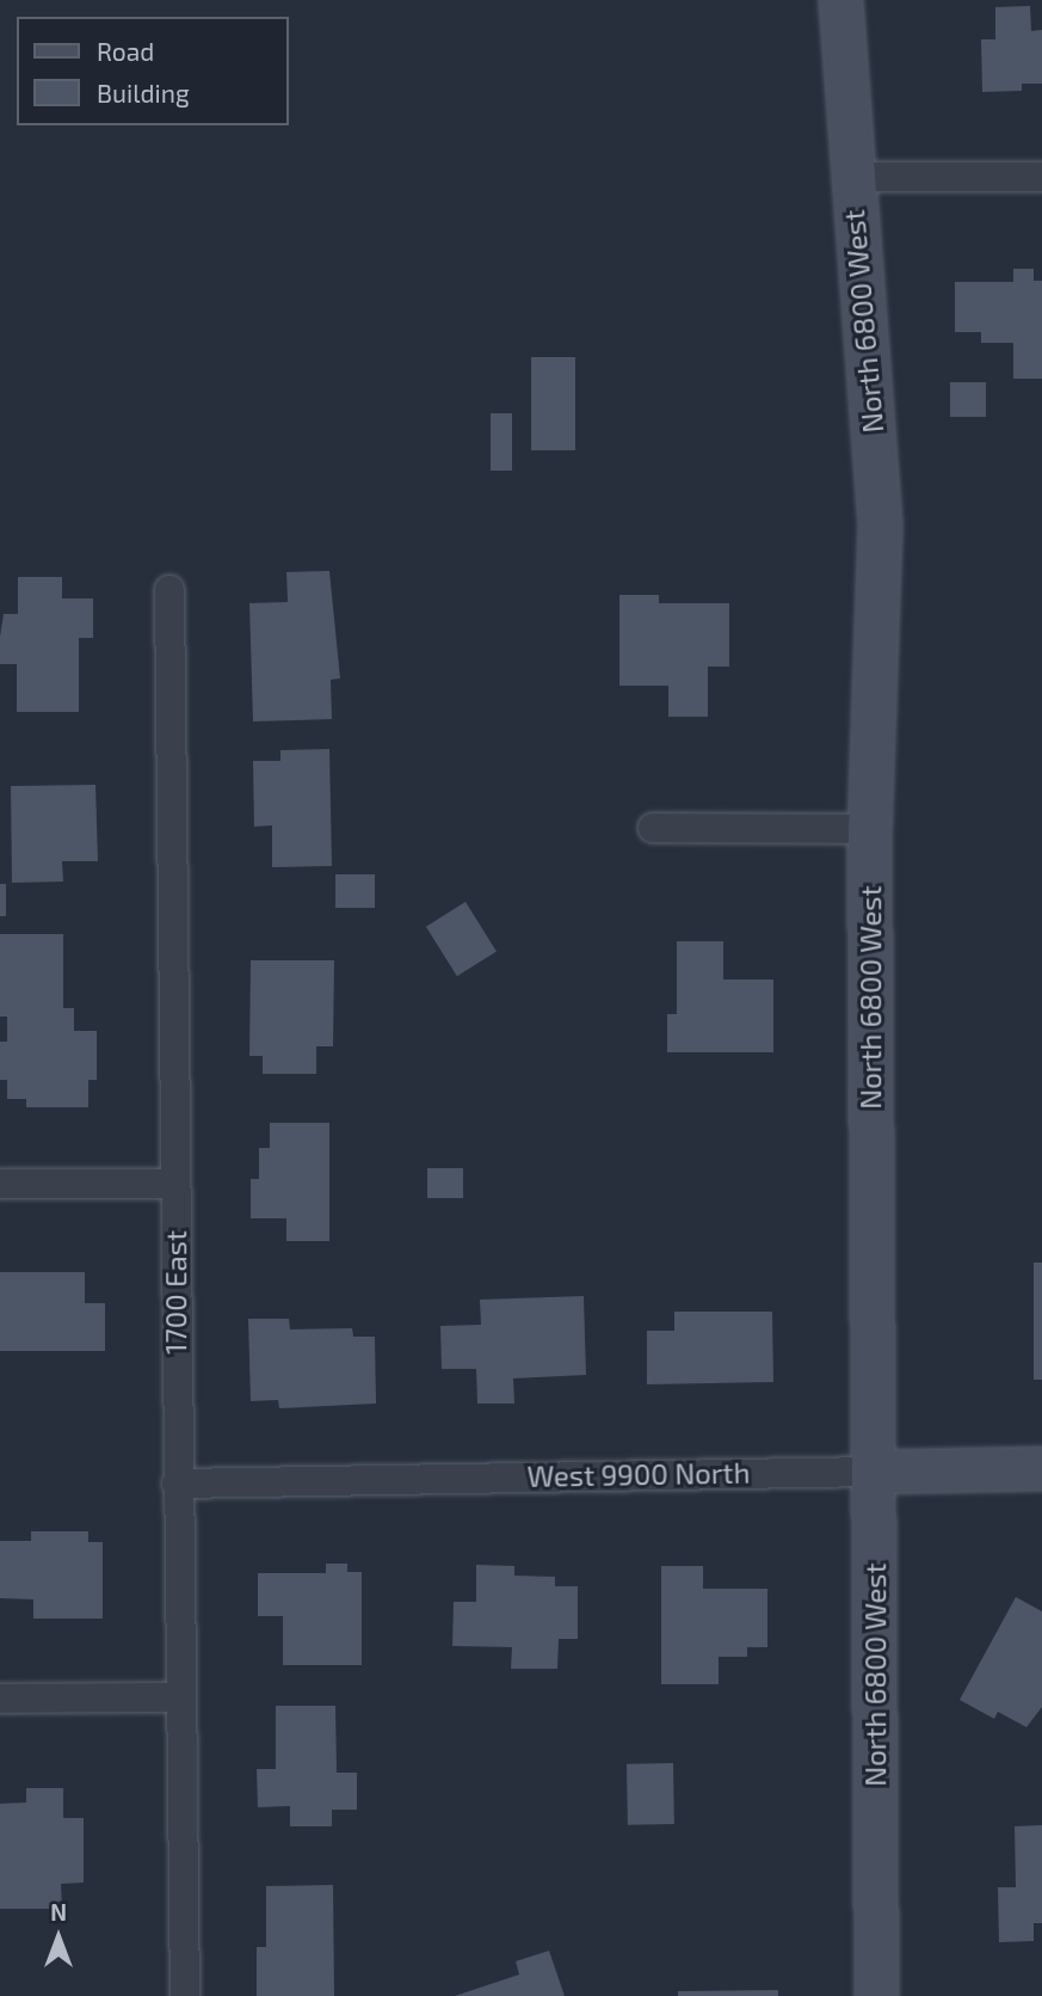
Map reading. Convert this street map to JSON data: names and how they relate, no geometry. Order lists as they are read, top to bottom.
{
  "streets": {
    "street": ["North 6800 West", "1700 East", "West 9900 North"]
  },
  "crossings": [
    ["North 6800 West", "West 9900 North"],
    ["1700 East", "West 9900 North"]
  ],
  "legend": ["Road", "Building"],
  "north": "top"
}
